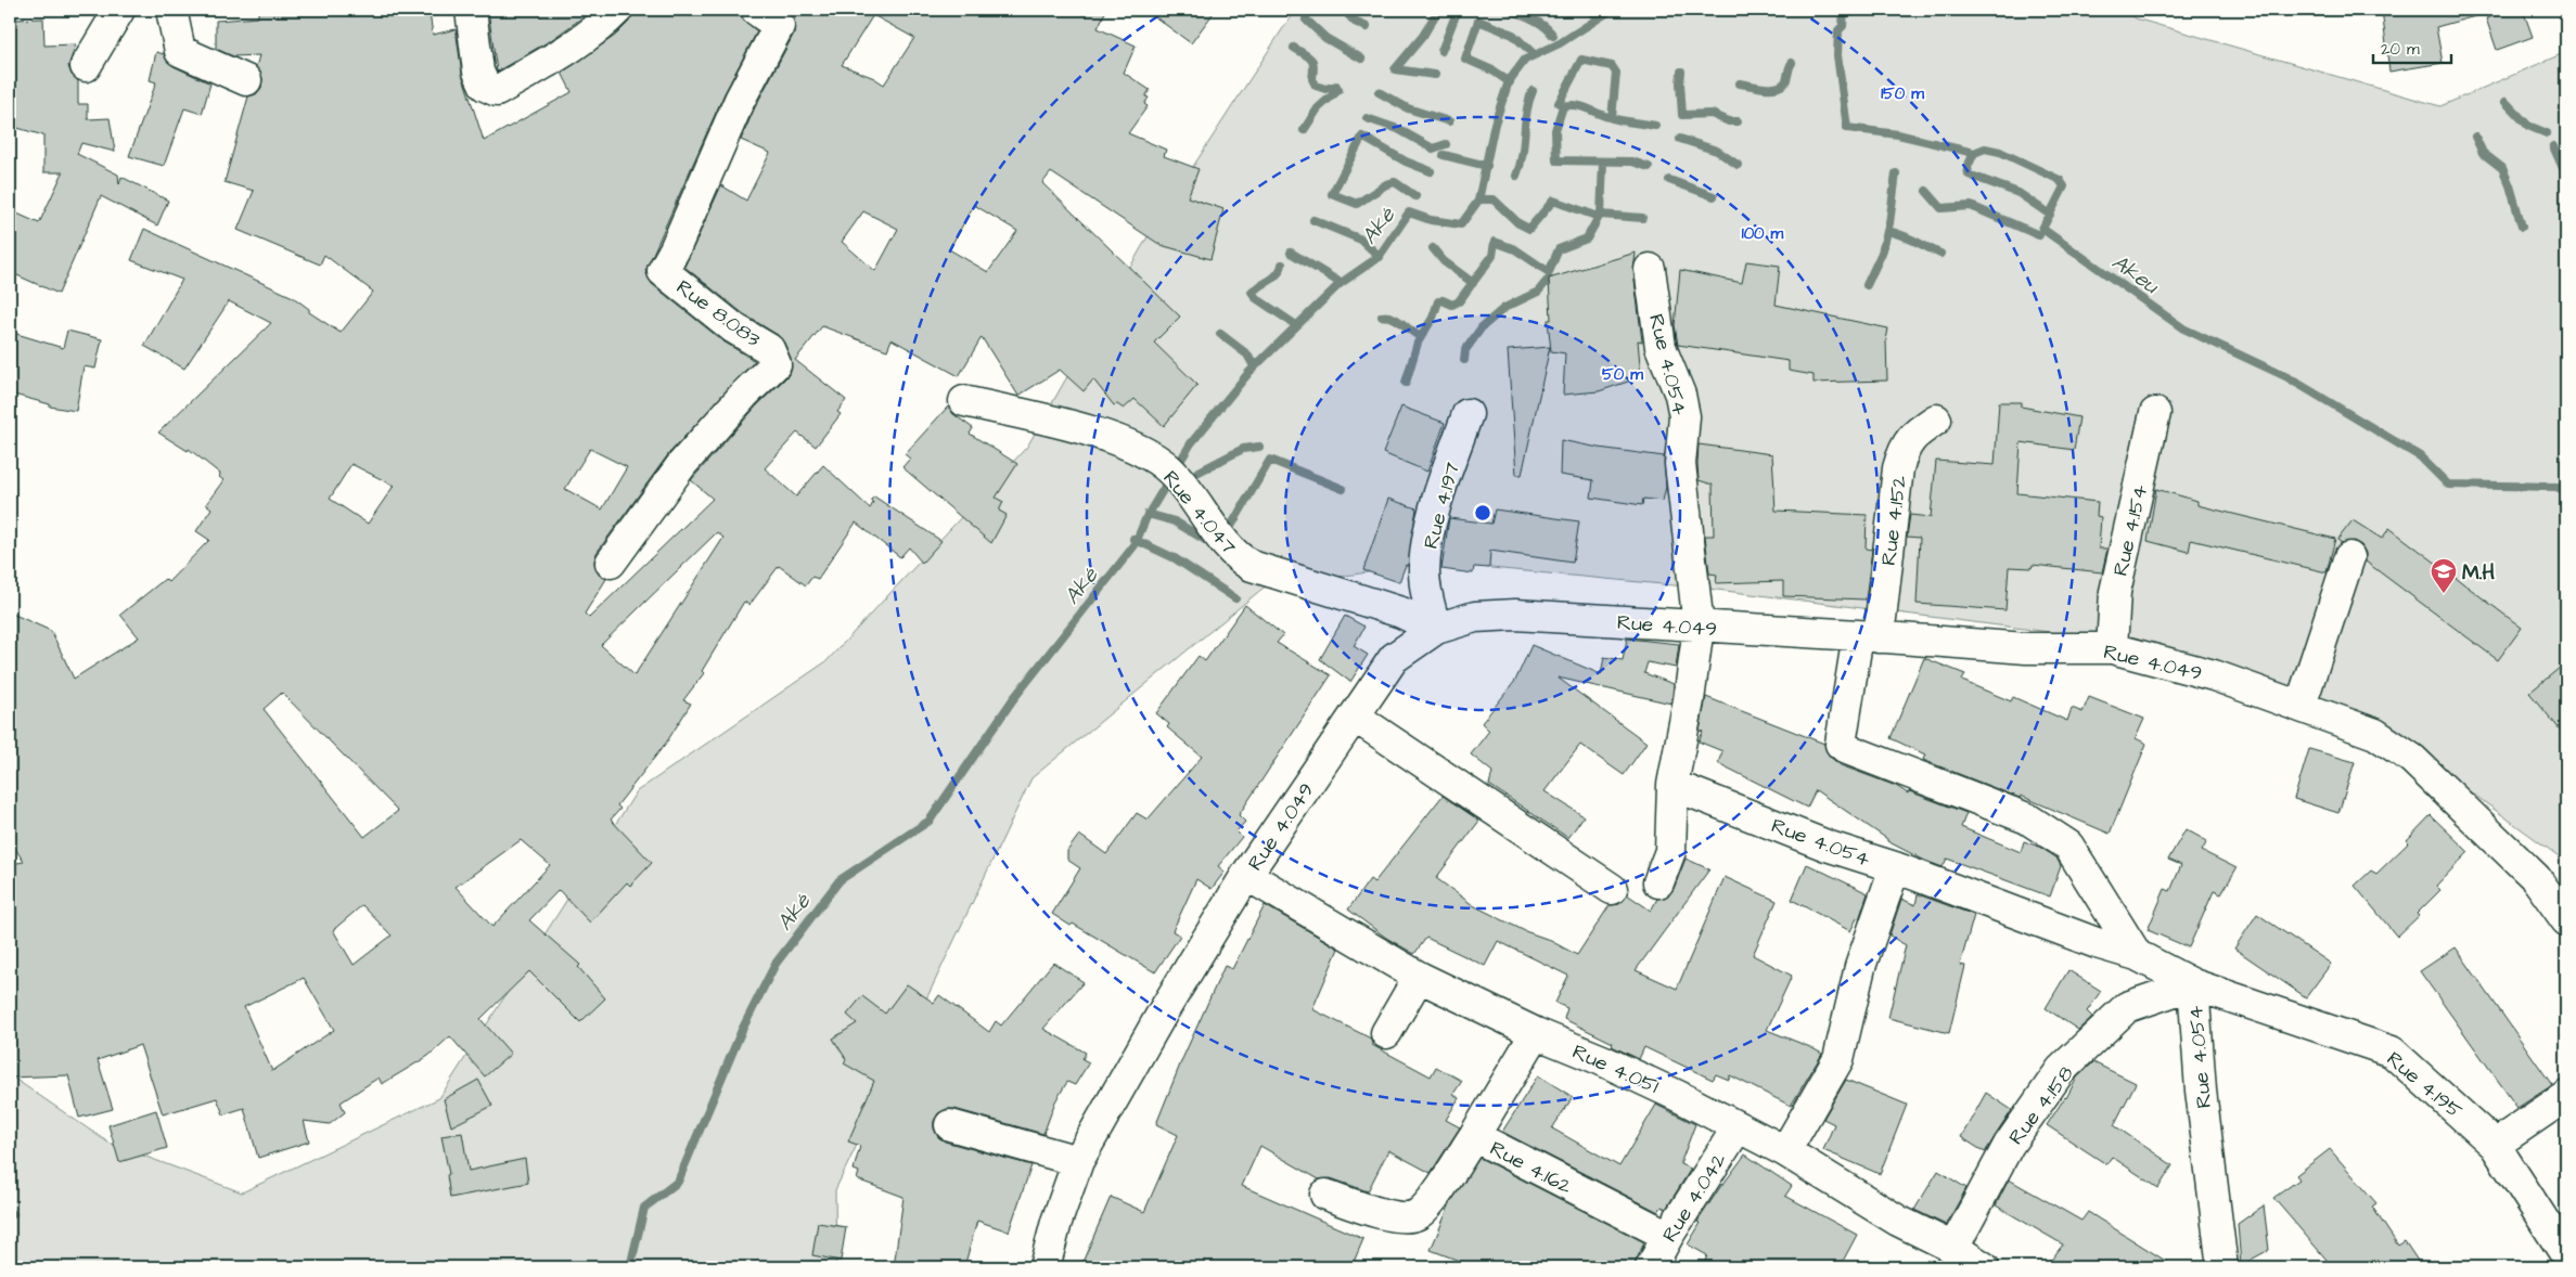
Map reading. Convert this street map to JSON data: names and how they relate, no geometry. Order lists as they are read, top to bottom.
{
  "streets": {
    "street": [
      "Rue 8.083",
      "Rue 4.054",
      "Rue 4.197",
      "Rue 4.047",
      "Rue 4.152",
      "Rue 4.154",
      "Rue 4.049",
      "Rue 4.051",
      "Rue 4.195",
      "Rue 4.158",
      "Rue 4.162",
      "Rue 4.042"
    ]
  },
  "crossings": [
    ["Rue 4.054", "Rue 4.152"],
    ["Rue 4.054", "Rue 4.049"],
    ["Rue 4.054", "Rue 4.195"],
    ["Rue 4.054", "Rue 4.158"],
    ["Rue 4.197", "Rue 4.047"],
    ["Rue 4.197", "Rue 4.049"],
    ["Rue 4.047", "Rue 4.049"],
    ["Rue 4.152", "Rue 4.049"],
    ["Rue 4.154", "Rue 4.049"],
    ["Rue 4.049", "Rue 4.051"],
    ["Rue 4.051", "Rue 4.158"],
    ["Rue 4.051", "Rue 4.162"],
    ["Rue 4.051", "Rue 4.042"],
    ["Rue 4.195", "Rue 4.158"],
    ["Rue 4.162", "Rue 4.042"]
  ],
  "water": ["Aké", "Akeu"],
  "places": {
    "school or university": ["M.H"]
  },
  "scale_bar": "20 m",
  "rings": ["150 m", "100 m", "50 m"]
}
